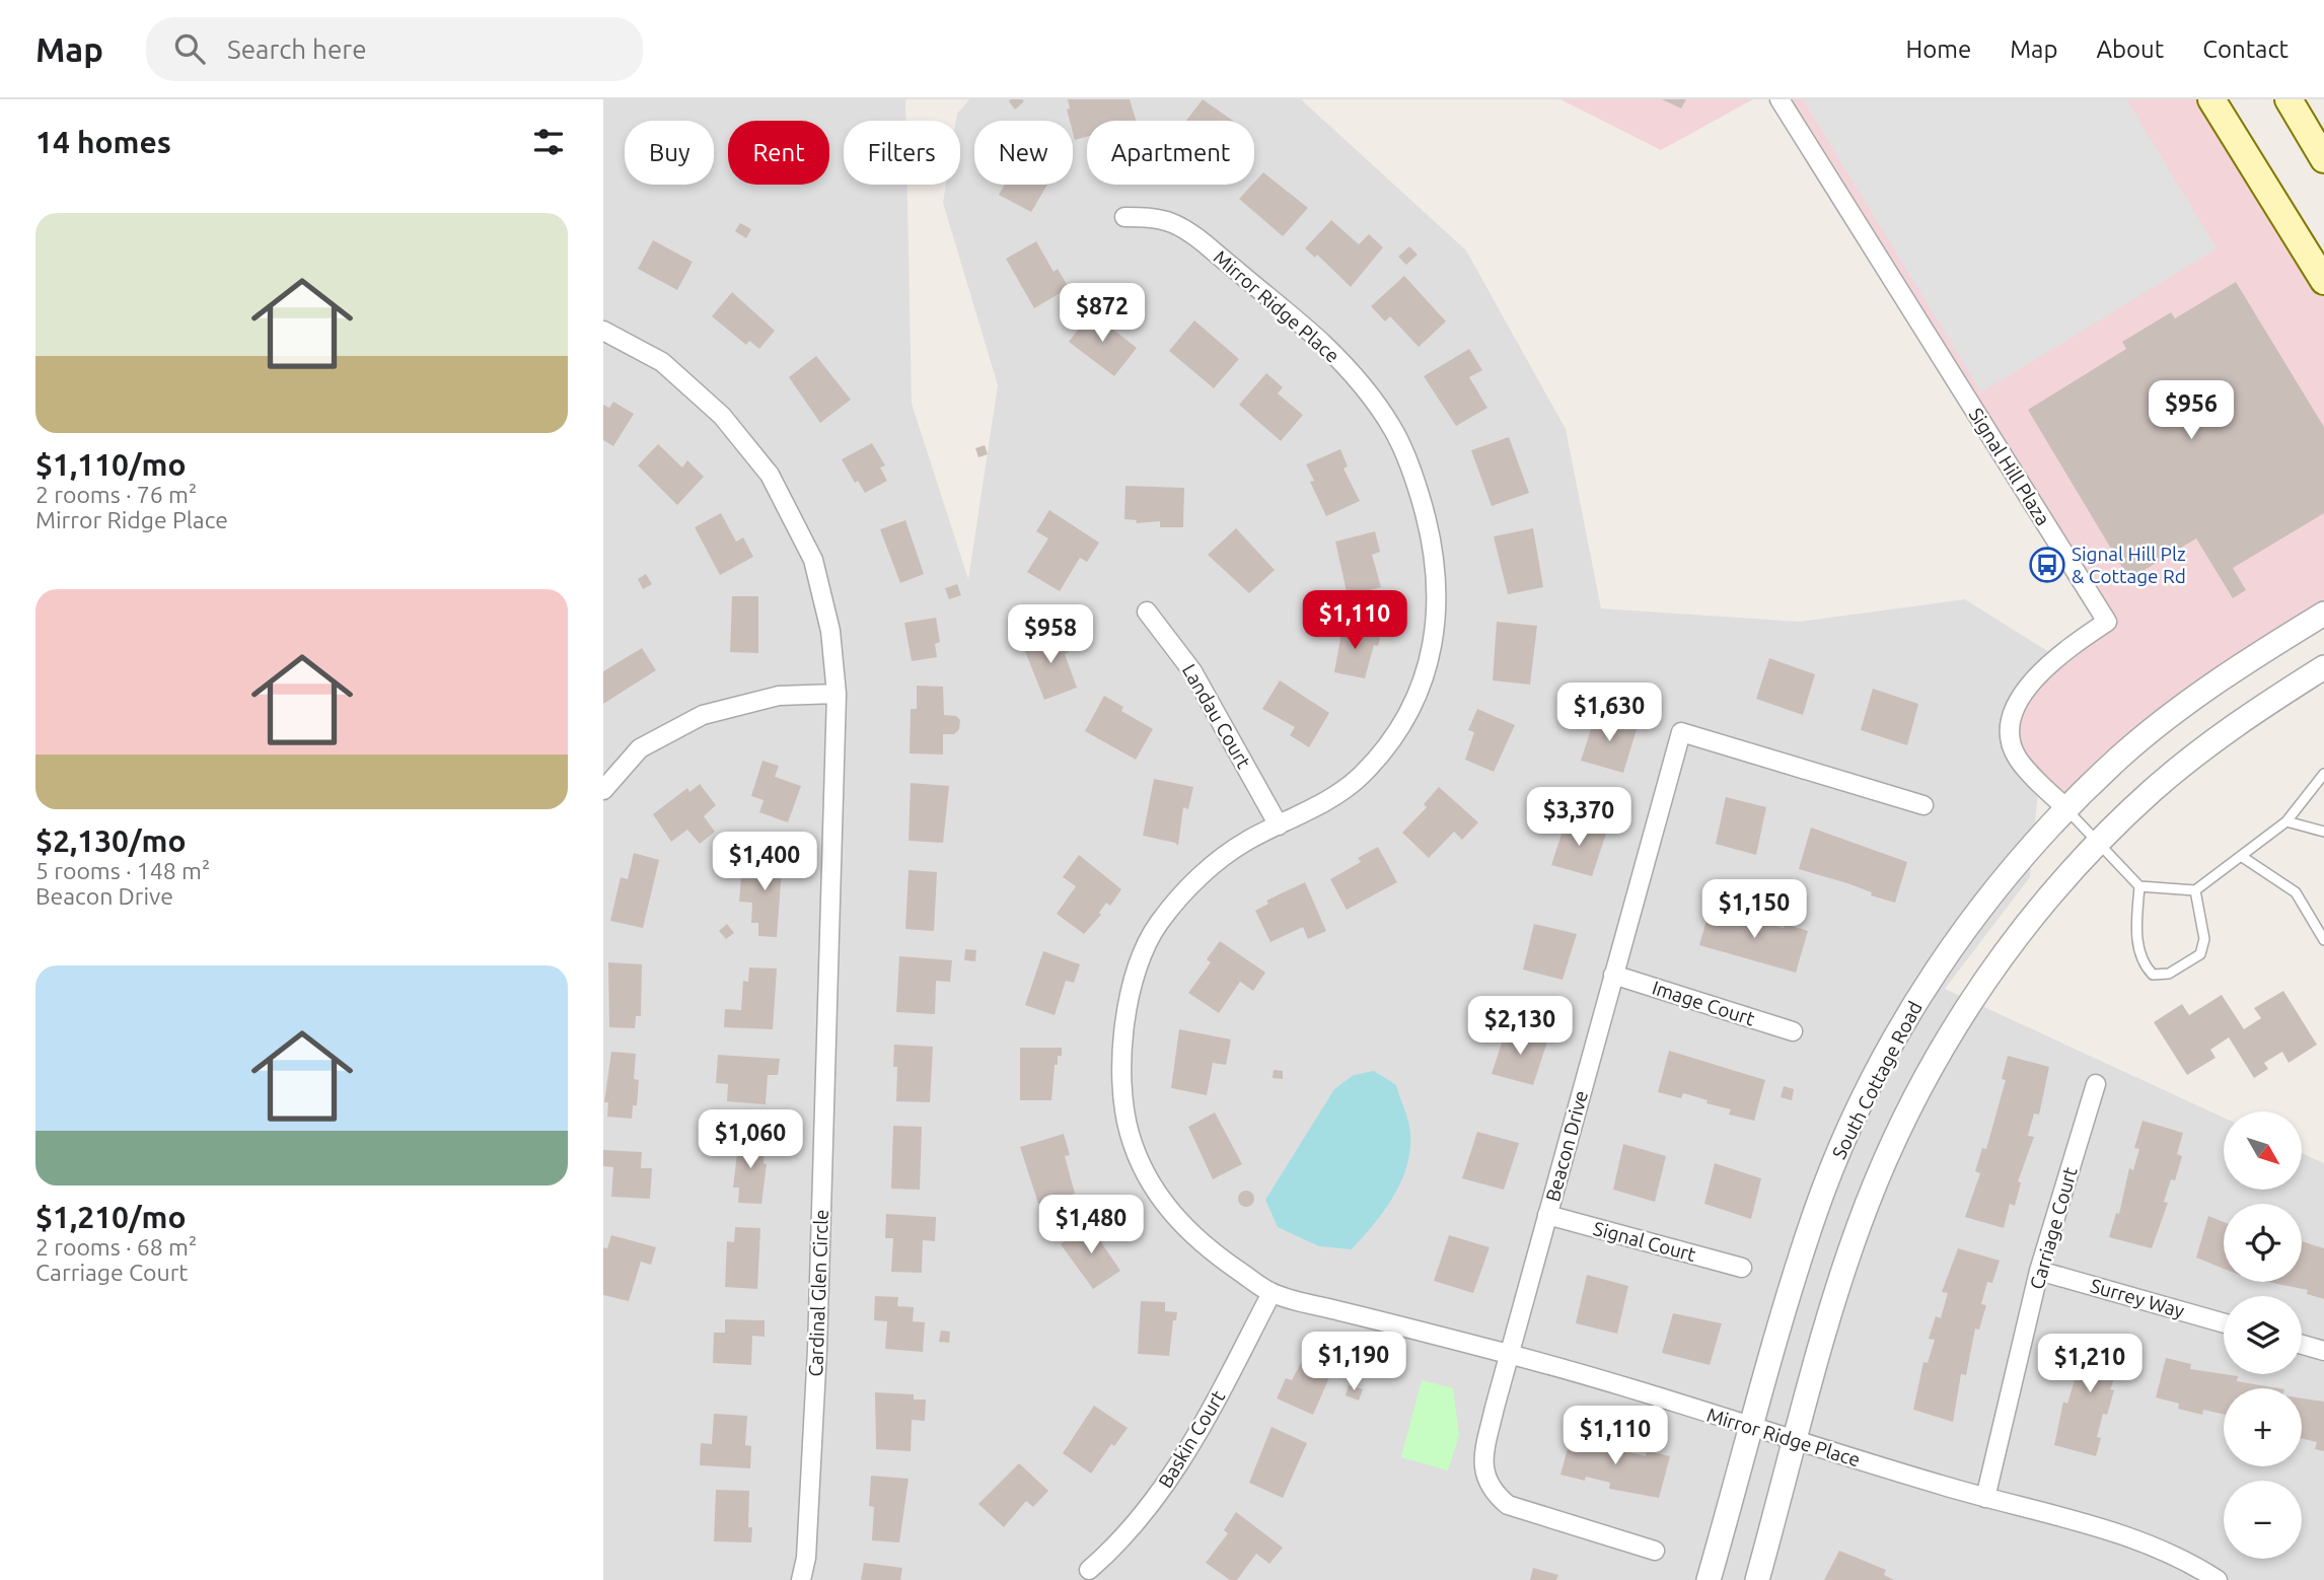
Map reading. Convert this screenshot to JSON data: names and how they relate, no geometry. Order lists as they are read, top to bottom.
{
  "streets": {
    "street": [
      "Mirror Ridge Place",
      "Signal Hill Plaza",
      "Landau Court",
      "Image Court",
      "South Cottage Road",
      "Beacon Drive",
      "Carriage Court",
      "Signal Court",
      "Cardinal Glen Circle",
      "Surrey Way",
      "Baskin Court"
    ]
  },
  "crossings": [
    ["Mirror Ridge Place", "Landau Court"],
    ["Mirror Ridge Place", "South Cottage Road"],
    ["Mirror Ridge Place", "Beacon Drive"],
    ["Mirror Ridge Place", "Carriage Court"],
    ["Mirror Ridge Place", "Baskin Court"],
    ["Signal Hill Plaza", "South Cottage Road"],
    ["Image Court", "Beacon Drive"],
    ["Beacon Drive", "Signal Court"],
    ["Carriage Court", "Surrey Way"]
  ],
  "places": {
    "bus stop": ["Signal Hill Plz & Cottage Rd"]
  },
  "north": "bottom right",
  "page": {
    "header": "Map",
    "search": "Search here",
    "nav": [
      "Home",
      "Map",
      "About",
      "Contact"
    ],
    "heading": "14 homes",
    "chip": [
      "Buy",
      "Rent",
      "Filters",
      "New",
      "Apartment"
    ],
    "list": [
      {
        "name": "$1,110/mo",
        "note": "2 rooms · 76 m² · Mirror Ridge Place"
      },
      {
        "name": "$2,130/mo",
        "note": "5 rooms · 148 m² · Beacon Drive"
      },
      {
        "name": "$1,210/mo",
        "note": "2 rooms · 68 m² · Carriage Court"
      }
    ],
    "price": [
      "$872",
      "$956",
      "$1,110",
      "$958",
      "$1,630",
      "$3,370",
      "$1,400",
      "$1,150",
      "$2,130",
      "$1,060",
      "$1,480",
      "$1,190",
      "$1,210",
      "$1,110"
    ],
    "map_buttons": ["+", "−"]
  }
}
